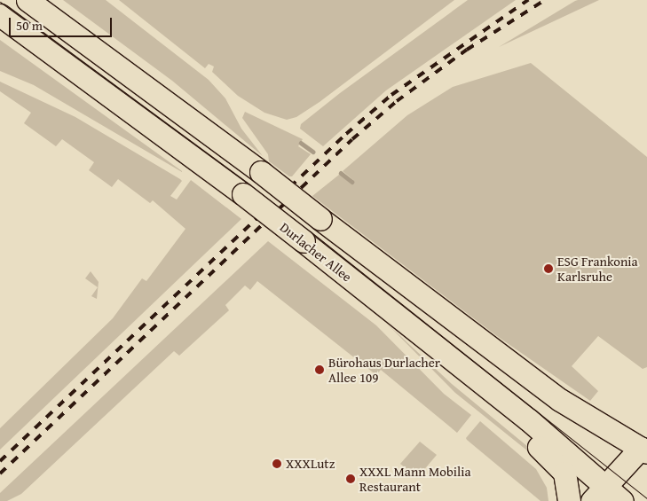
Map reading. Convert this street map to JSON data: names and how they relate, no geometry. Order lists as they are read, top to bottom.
{
  "streets": {
    "main road": ["Durlacher Allee"]
  },
  "places": [
    "ESG Frankonia Karlsruhe",
    "Bürohaus Durlacher Allee 109",
    "XXXLutz",
    "XXXL Mann Mobilia Restaurant"
  ],
  "scale_bar": "50 m"
}
